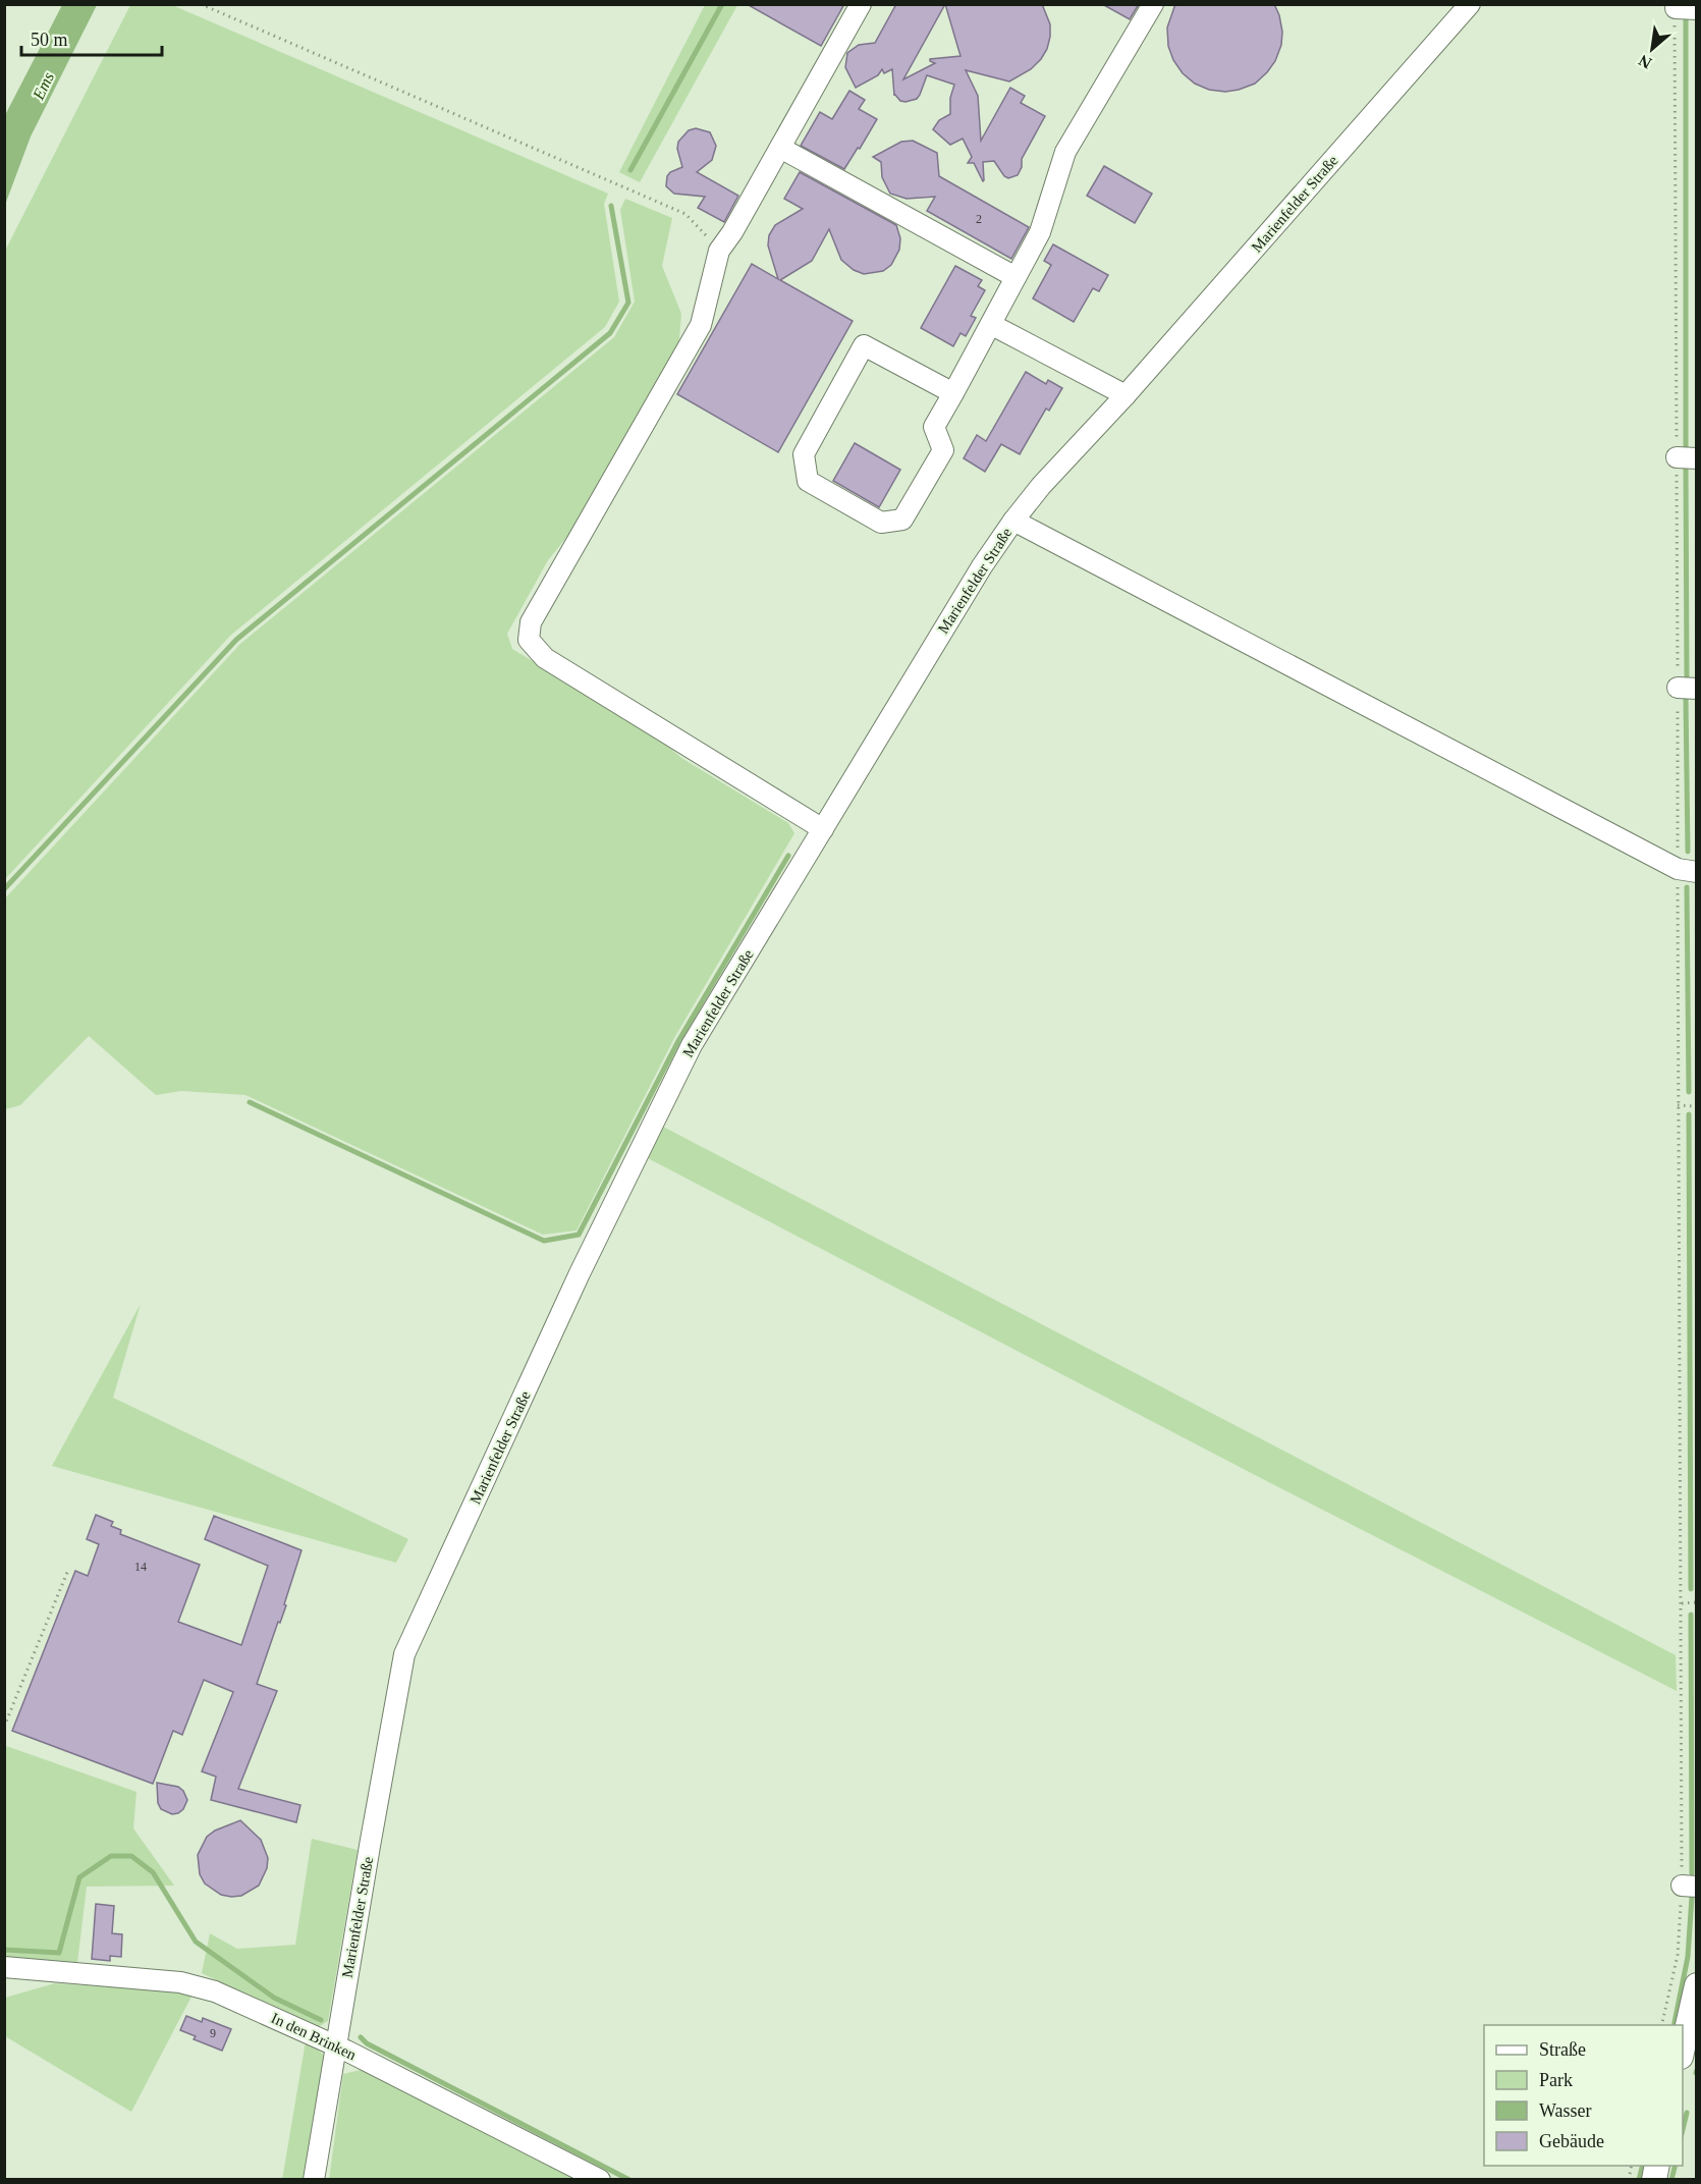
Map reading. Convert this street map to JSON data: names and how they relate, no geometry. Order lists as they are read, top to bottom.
{
  "streets": {
    "street": ["Marienfelder Straße", "In den Brinken"]
  },
  "crossings": [
    ["Marienfelder Straße", "In den Brinken"]
  ],
  "water": ["Ems"],
  "house_numbers": ["2", "14", "9"],
  "legend": [
    "Straße",
    "Park",
    "Wasser",
    "Gebäude"
  ],
  "scale_bar": "50 m",
  "north": "bottom left"
}
